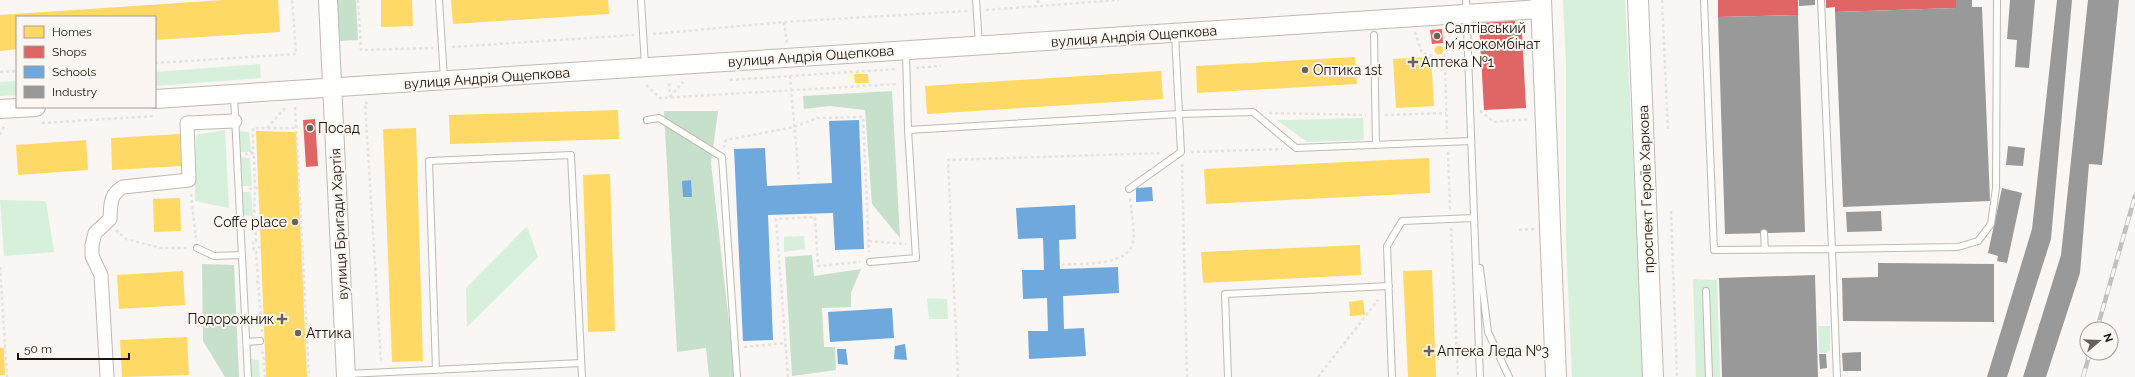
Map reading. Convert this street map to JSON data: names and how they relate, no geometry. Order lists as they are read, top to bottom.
{
  "streets": {
    "main road": ["проспект Героїв Харкова"],
    "street": ["вулиця Андрія Ощепкова", "вулиця Бригади Хартія"]
  },
  "crossings": [
    ["вулиця Андрія Ощепкова", "вулиця Бригади Хартія"]
  ],
  "places": {
    "other": [
      "Салтівський мʼясокомбінат",
      "Оптика 1st",
      "Посад",
      "Coffe place",
      "Аттика"
    ],
    "health": ["Аптека №1", "Подорожник", "Аптека Леда №3"]
  },
  "legend": [
    "Homes",
    "Shops",
    "Schools",
    "Industry"
  ],
  "scale_bar": "50 m",
  "north": "right"
}
